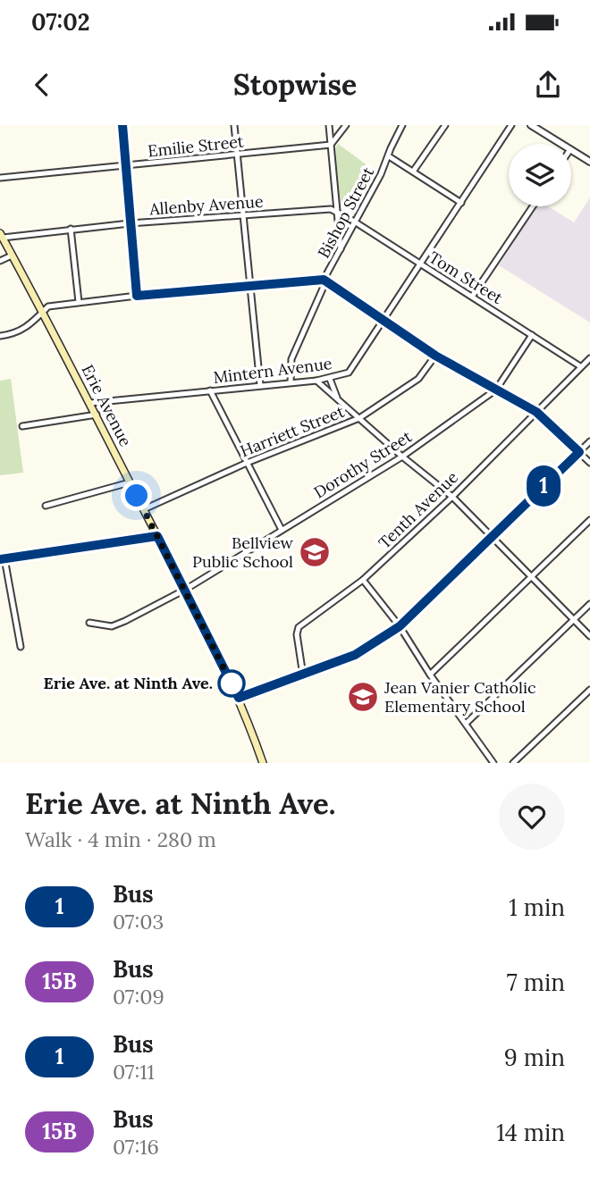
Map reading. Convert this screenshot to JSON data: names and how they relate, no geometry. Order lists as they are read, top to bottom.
{
  "streets": {
    "main road": ["Erie Avenue"],
    "street": [
      "Emilie Street",
      "Allenby Avenue",
      "Bishop Street",
      "Tom Street",
      "Mintern Avenue",
      "Harriett Street",
      "Dorothy Street",
      "Tenth Avenue"
    ]
  },
  "crossings": [
    ["Allenby Avenue", "Tom Street"],
    ["Allenby Avenue", "Erie Avenue"],
    ["Bishop Street", "Tom Street"],
    ["Bishop Street", "Mintern Avenue"],
    ["Tom Street", "Mintern Avenue"],
    ["Tom Street", "Dorothy Street"],
    ["Tom Street", "Tenth Avenue"],
    ["Mintern Avenue", "Erie Avenue"],
    ["Erie Avenue", "Harriett Street"],
    ["Erie Avenue", "Dorothy Street"]
  ],
  "places": {
    "school or university": ["Bellview Public School", "Jean Vanier Catholic Elementary School"],
    "other": ["Erie Ave. at Ninth Ave."]
  },
  "lines": ["bus line 1"],
  "page": {
    "status": "07:02",
    "header": "Stopwise",
    "on_map": "1",
    "heading": ["Erie Ave. at Ninth Ave.", "Walk · 4 min · 280 m"],
    "list": [
      {
        "mark": "1",
        "name": "Bus",
        "note": "07:03",
        "value": "1 min"
      },
      {
        "mark": "15B",
        "name": "Bus",
        "note": "07:09",
        "value": "7 min"
      },
      {
        "mark": "1",
        "name": "Bus",
        "note": "07:11",
        "value": "9 min"
      },
      {
        "mark": "15B",
        "name": "Bus",
        "note": "07:16",
        "value": "14 min"
      }
    ]
  }
}
